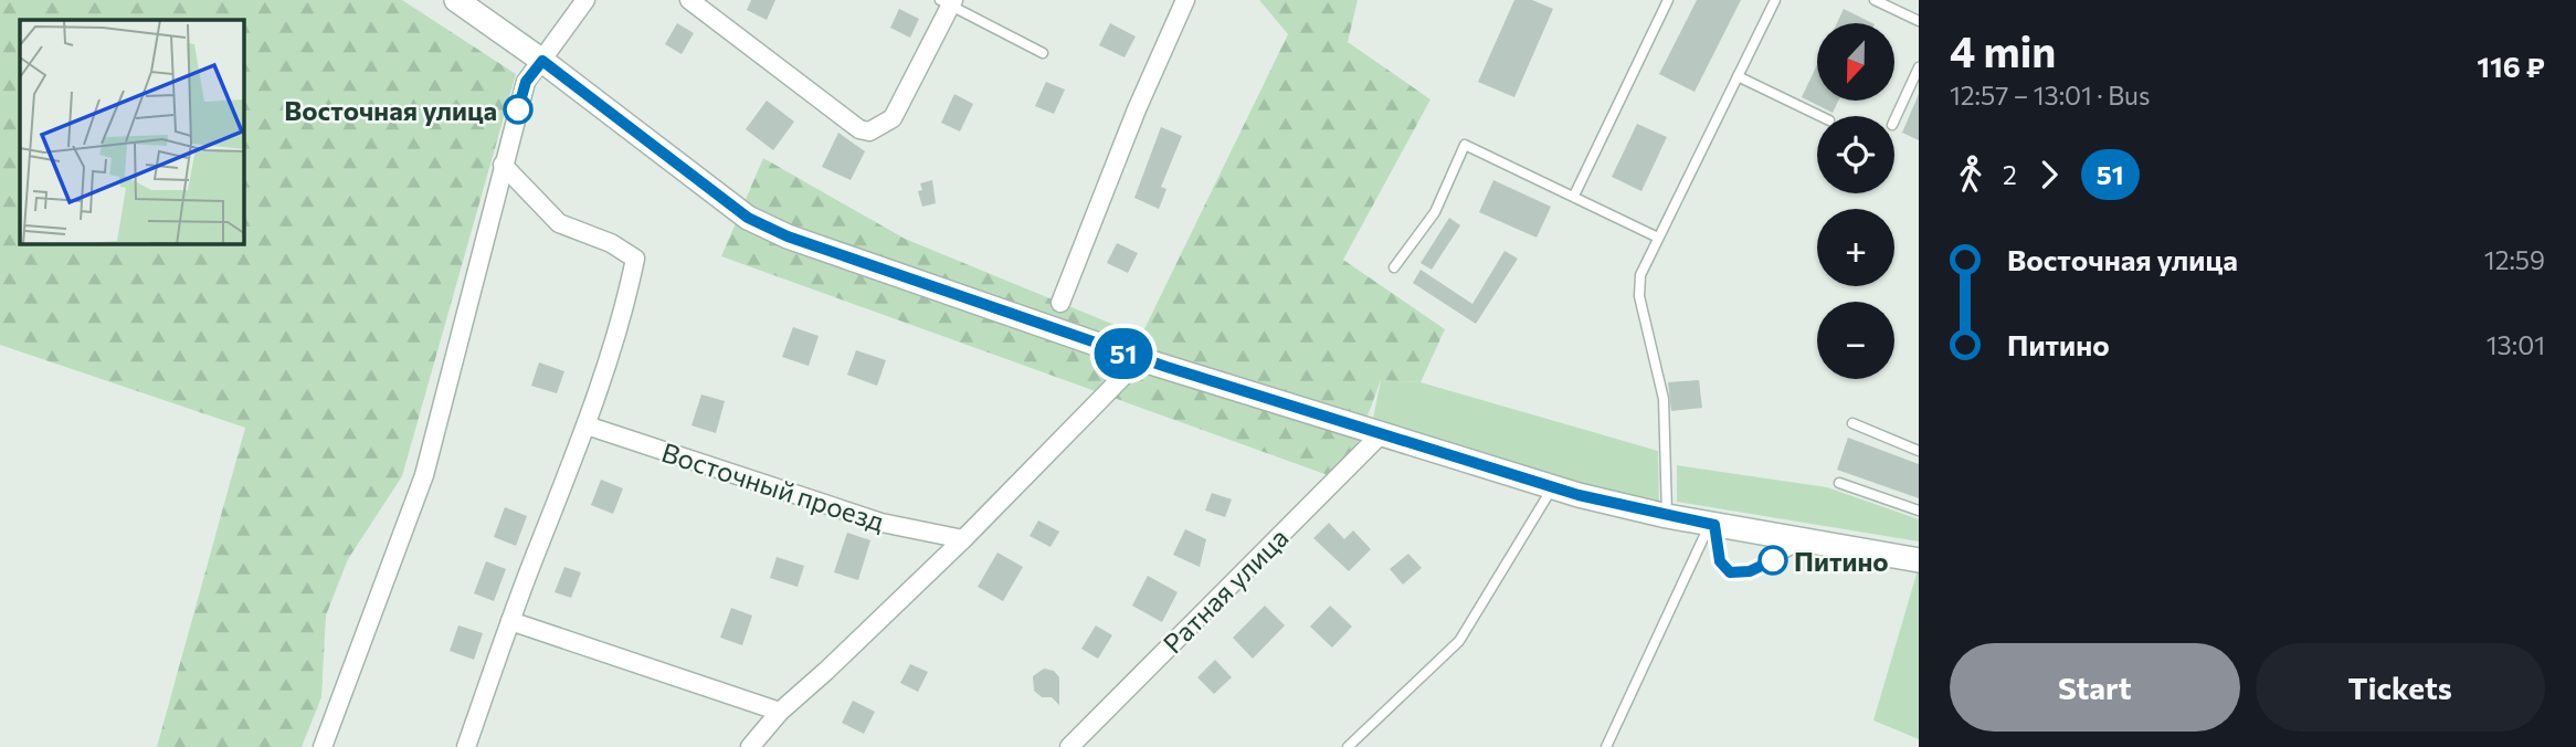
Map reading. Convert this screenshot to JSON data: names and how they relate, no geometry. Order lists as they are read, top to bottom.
{
  "streets": {
    "street": ["Восточный проезд", "Ратная улица"]
  },
  "places": ["Восточная улица", "Питино"],
  "lines": ["bus line 51"],
  "north": "bottom",
  "page": {
    "on_map": "51",
    "heading": ["4 min", "12:57 – 13:01 · Bus", "116 ₽"],
    "map_buttons": ["+", "−"],
    "legs": ["2", "51"],
    "list": [
      {
        "name": "Восточная улица",
        "value": "12:59"
      },
      {
        "name": "Питино",
        "value": "13:01"
      }
    ],
    "buttons": ["Start", "Tickets"]
  }
}
